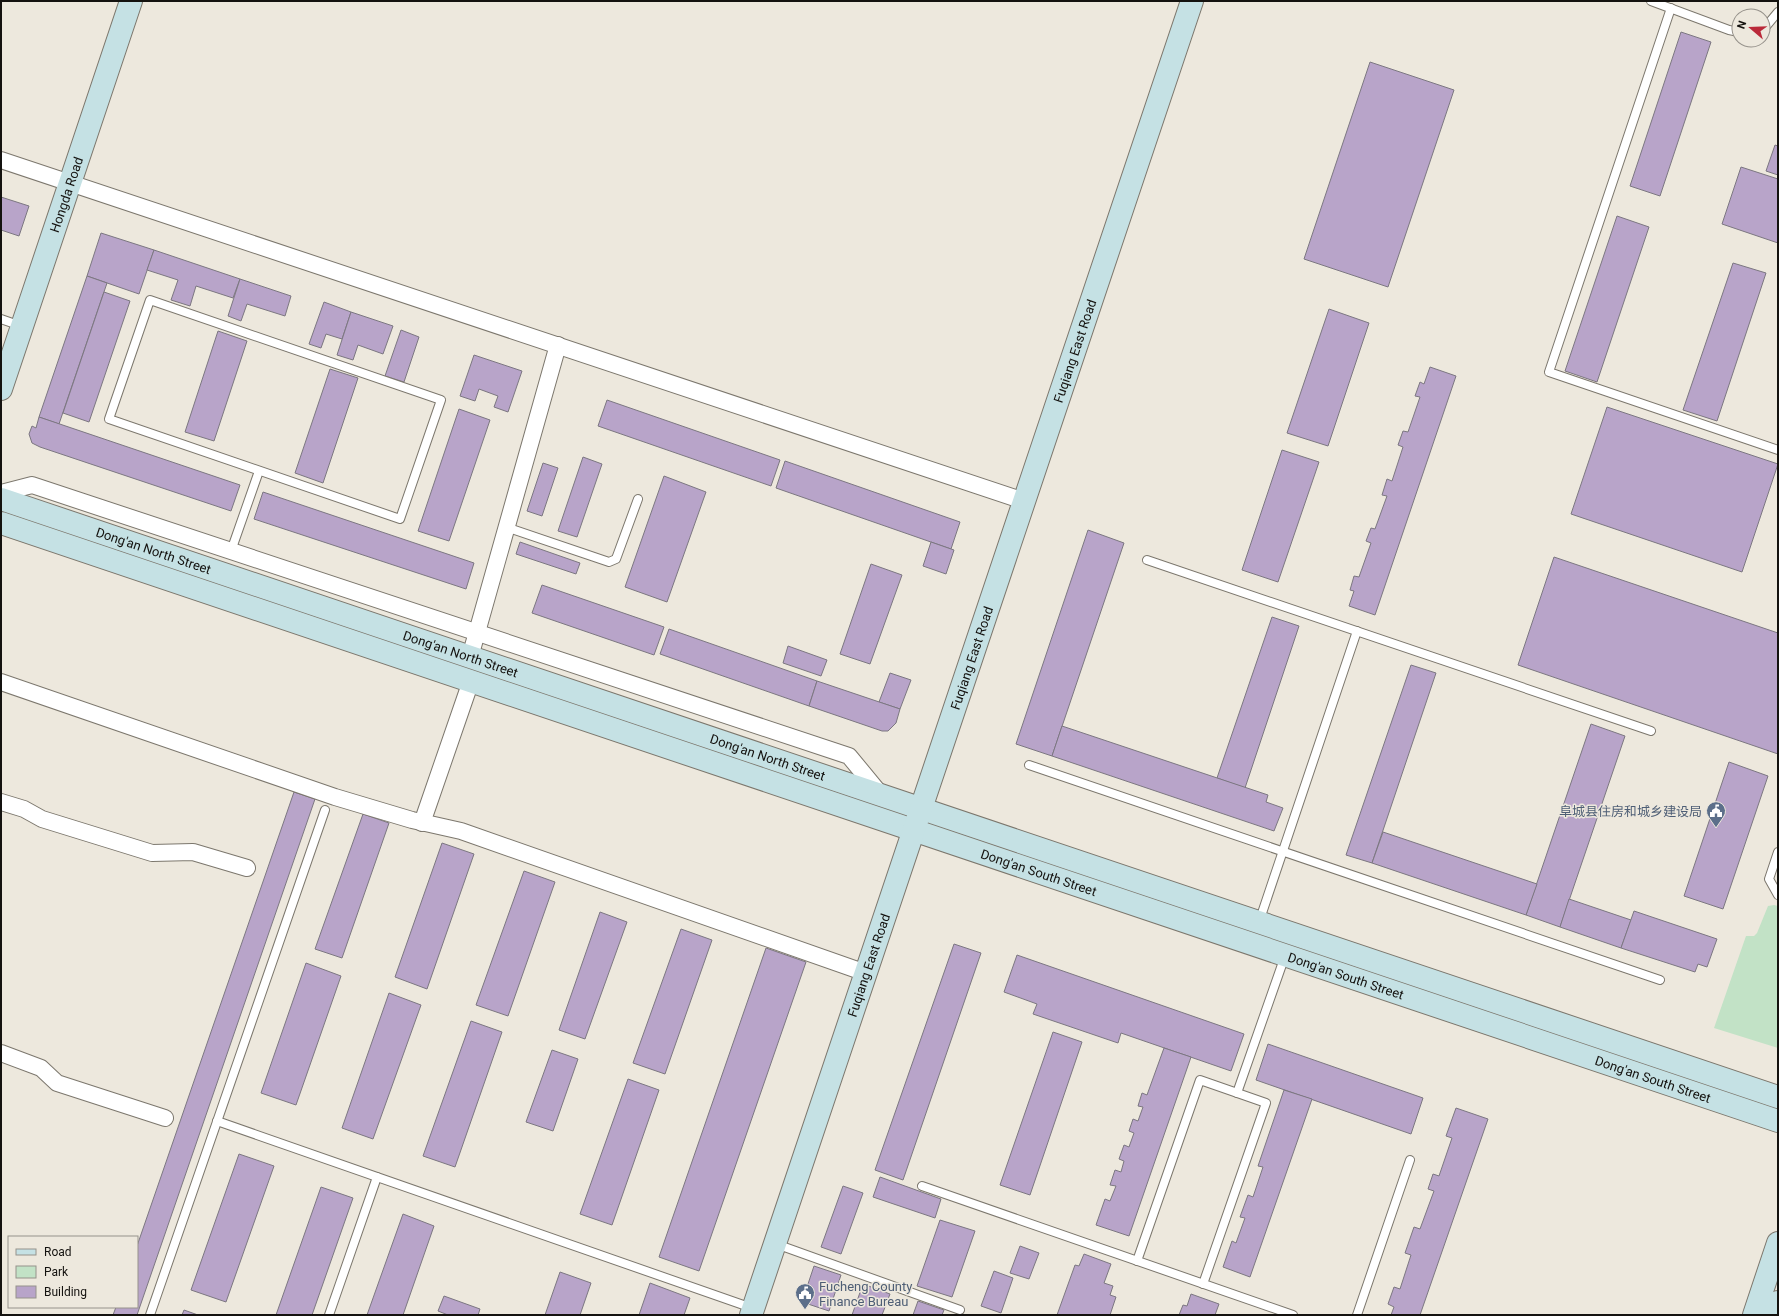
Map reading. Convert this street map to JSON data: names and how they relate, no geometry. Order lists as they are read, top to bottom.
{
  "streets": {
    "main road": [
      "Hongda Road",
      "Fuqiang East Road",
      "Dong'an North Street",
      "Dong'an South Street"
    ]
  },
  "crossings": [
    ["Fuqiang East Road", "Dong'an North Street"],
    ["Fuqiang East Road", "Dong'an South Street"],
    ["Dong'an North Street", "Dong'an South Street"]
  ],
  "places": {
    "public building": ["阜城县住房和城乡建设局", "Fucheng County Finance Bureau"]
  },
  "legend": ["Road", "Park", "Building"],
  "north": "left"
}
